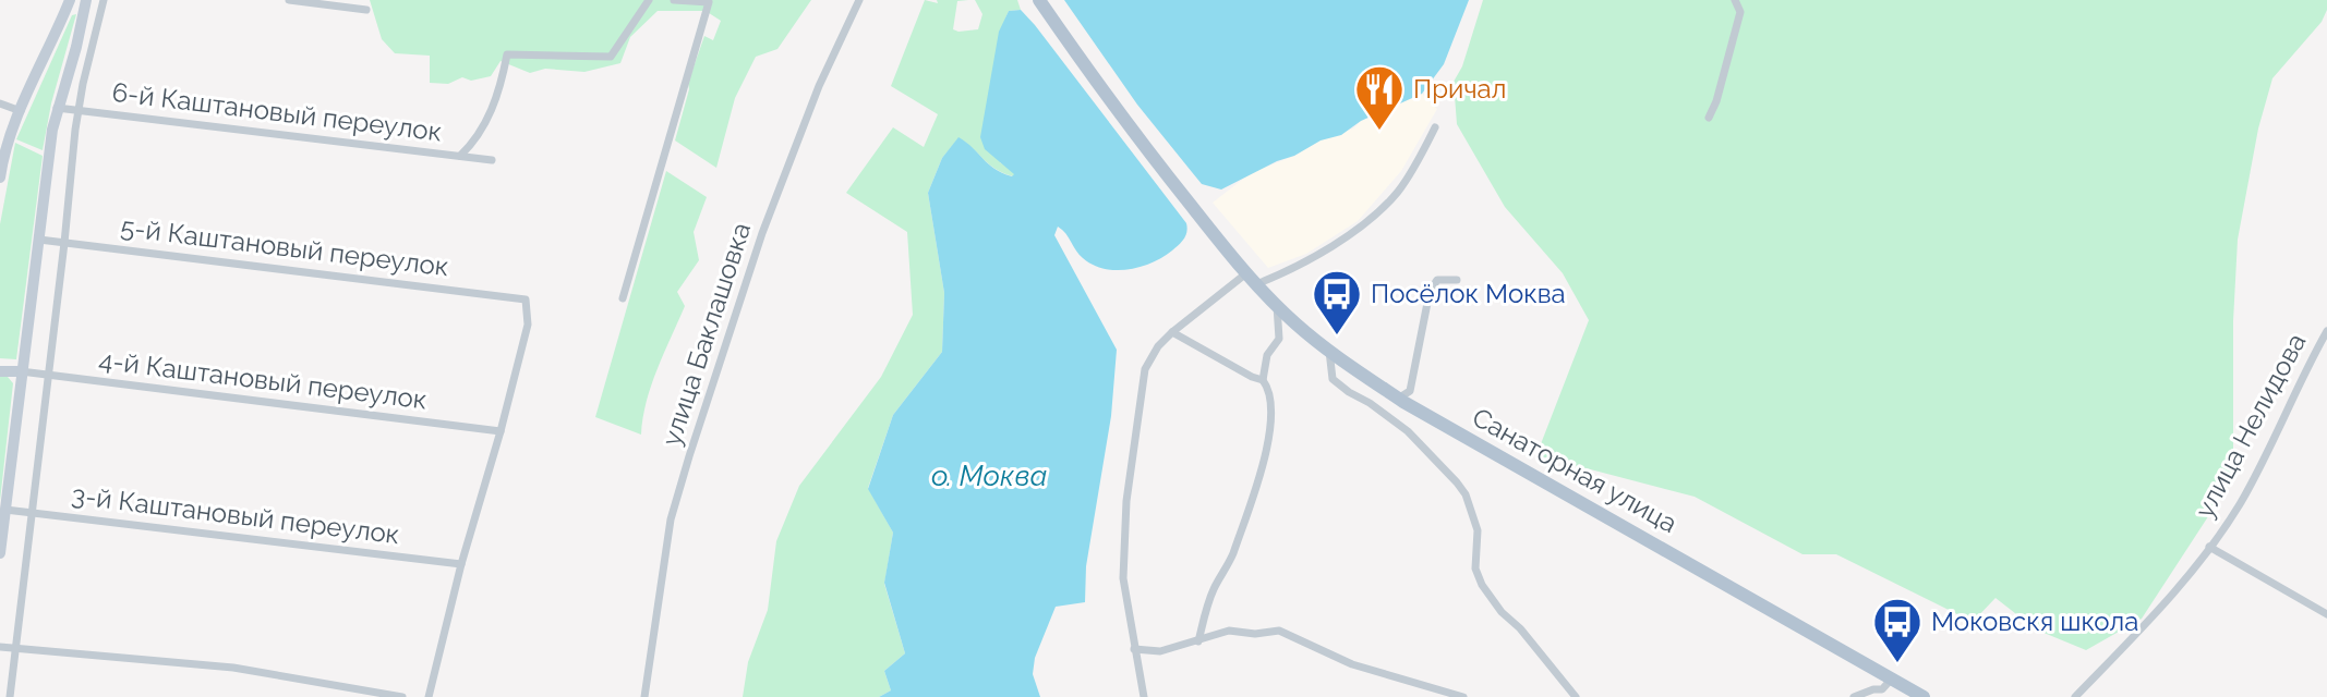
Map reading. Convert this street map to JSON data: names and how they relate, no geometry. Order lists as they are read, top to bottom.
{
  "streets": {
    "main road": ["Санаторная улица"],
    "street": [
      "6-й Каштановый переулок",
      "5-й Каштановый переулок",
      "улица Баклашовка",
      "4-й Каштановый переулок",
      "улица Нелидова",
      "3-й Каштановый переулок"
    ]
  },
  "crossings": [
    ["5-й Каштановый переулок", "4-й Каштановый переулок"]
  ],
  "water": ["о. Моква"],
  "places": {
    "restaurant": ["Причал"],
    "bus stop": ["Посёлок Моква", "Моковскя школа"]
  }
}
